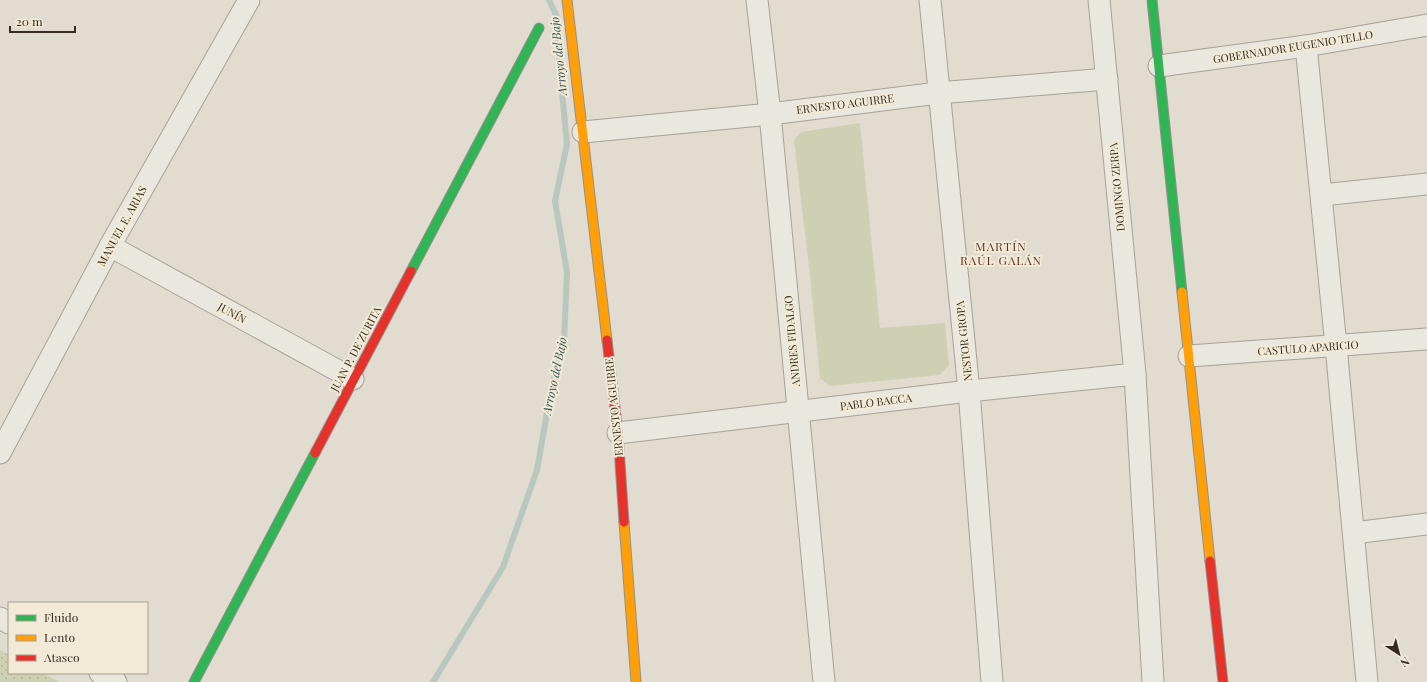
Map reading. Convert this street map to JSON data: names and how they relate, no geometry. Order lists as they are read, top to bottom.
{
  "streets": {
    "street": [
      "GOBERNADOR EUGENIO TELLO",
      "ERNESTO AGUIRRE",
      "DOMINGO ZERPA",
      "MANUEL E. ARIAS",
      "JUNÍN",
      "ANDRES FIDALGO",
      "NESTOR GROPA",
      "CASTULO APARICIO",
      "JUAN P. DE ZURITA",
      "PABLO BACCA"
    ]
  },
  "crossings": [
    ["ERNESTO AGUIRRE", "DOMINGO ZERPA"],
    ["ERNESTO AGUIRRE", "ANDRES FIDALGO"],
    ["ERNESTO AGUIRRE", "NESTOR GROPA"],
    ["ERNESTO AGUIRRE", "PABLO BACCA"],
    ["DOMINGO ZERPA", "PABLO BACCA"],
    ["MANUEL E. ARIAS", "JUNÍN"],
    ["JUNÍN", "JUAN P. DE ZURITA"],
    ["ANDRES FIDALGO", "PABLO BACCA"],
    ["NESTOR GROPA", "PABLO BACCA"]
  ],
  "districts": ["MARTÍN RAÚL GALÁN"],
  "water": ["Arroyo del Bajo"],
  "legend": ["Fluido", "Lento", "Atasco"],
  "scale_bar": "20 m",
  "north": "bottom right"
}
